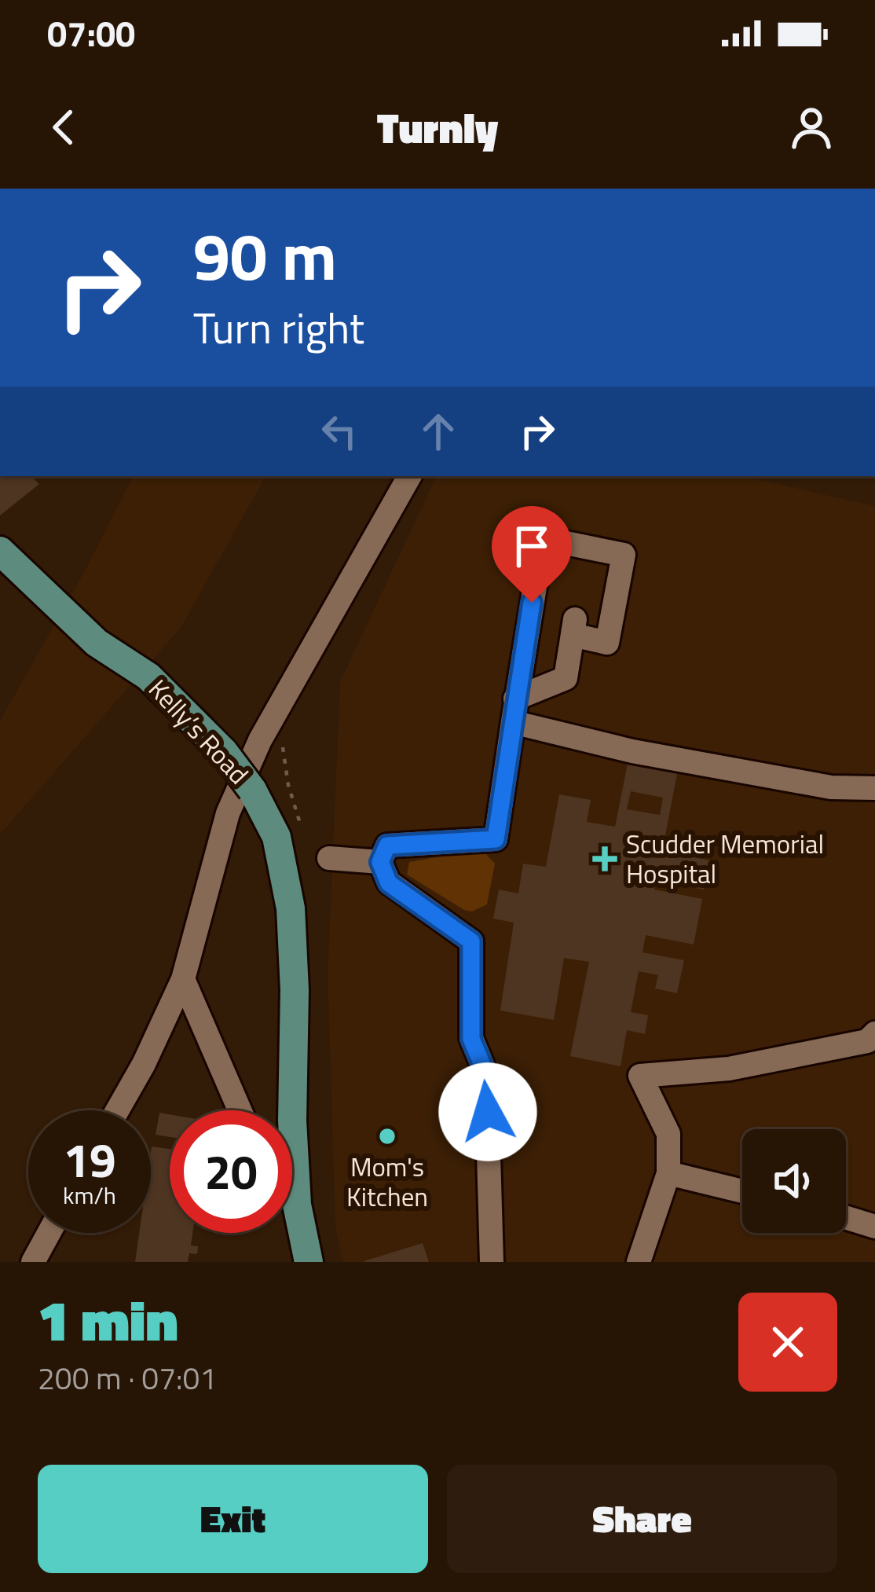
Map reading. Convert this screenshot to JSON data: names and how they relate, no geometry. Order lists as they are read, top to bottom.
{
  "streets": {
    "main road": ["Kelly’s Road"]
  },
  "places": {
    "health": ["Scudder Memorial Hospital"],
    "other": ["Mom's Kitchen"]
  },
  "page": {
    "status": "07:00",
    "header": "Turnly",
    "turn": ["90 m", "Turn right"],
    "speed": "19 km/h",
    "limit": "20",
    "heading": ["1 min", "200 m · 07:01"],
    "buttons": ["Exit", "Share"]
  }
}
